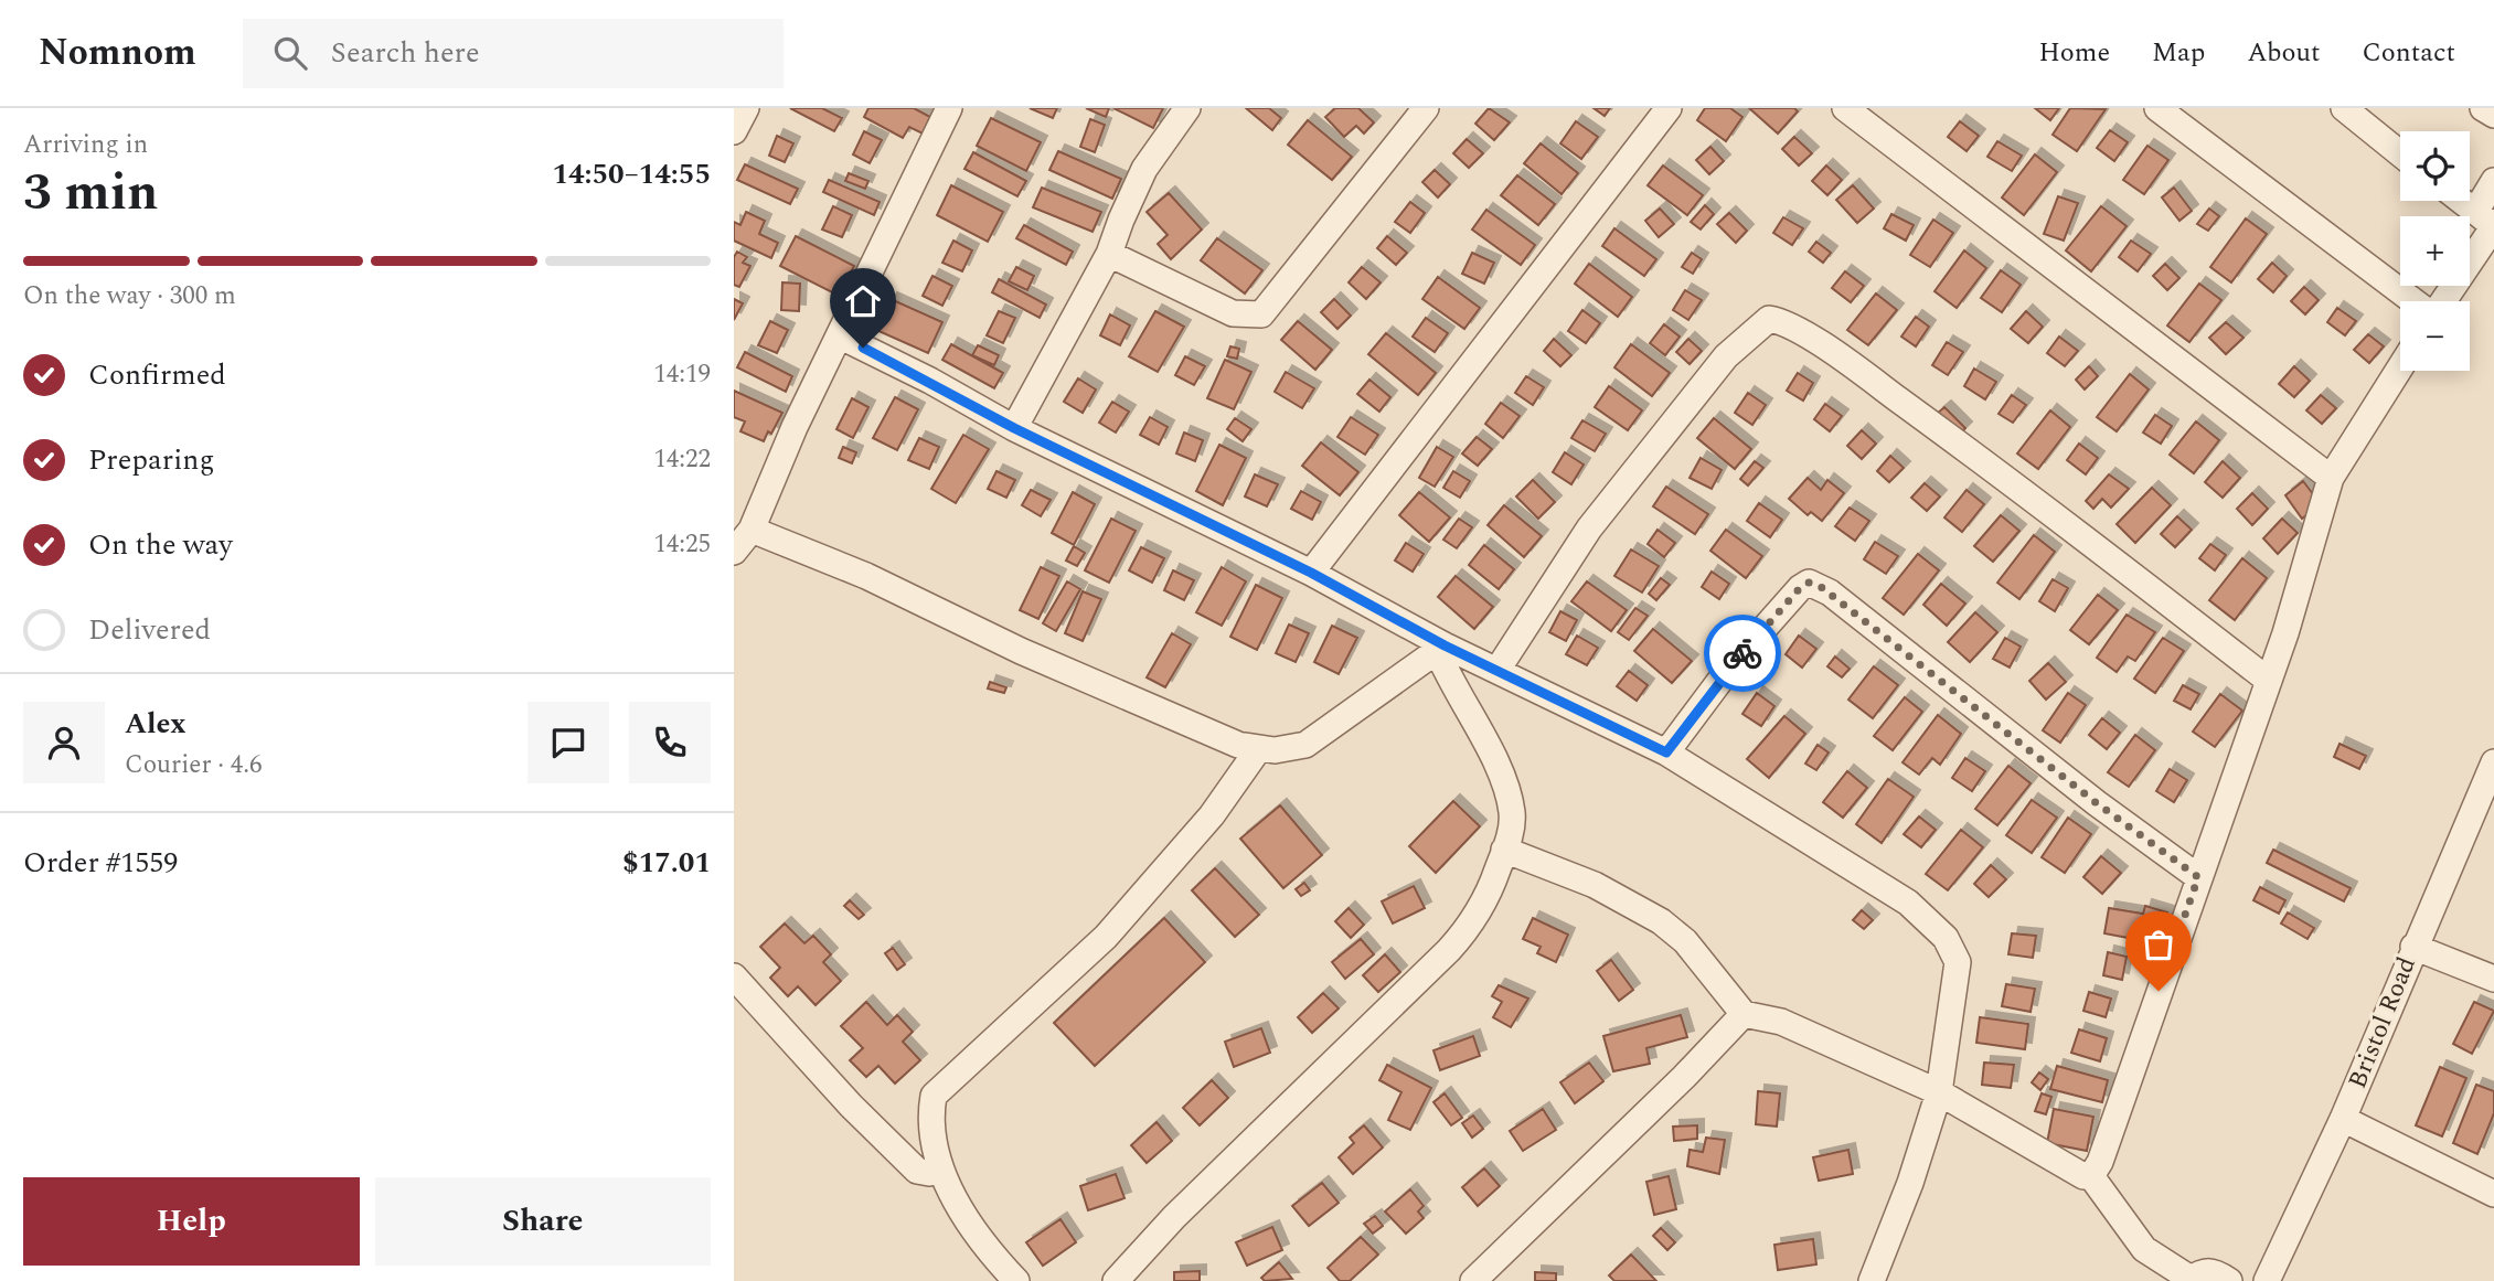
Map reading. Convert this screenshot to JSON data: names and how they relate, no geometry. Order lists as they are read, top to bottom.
{
  "streets": {
    "street": ["Bristol Road"]
  },
  "page": {
    "header": "Nomnom",
    "search": "Search here",
    "nav": [
      "Home",
      "Map",
      "About",
      "Contact"
    ],
    "heading": ["3 min", "Arriving in", "14:50–14:55"],
    "panel": [
      "Alex",
      "Courier · 4.6",
      "Order #1559",
      "$17.01"
    ],
    "map_buttons": ["+", "−"],
    "bar": "On the way · 300 m",
    "list": [
      ["Confirmed", "14:19"],
      ["Preparing", "14:22"],
      ["On the way", "14:25"],
      "Delivered"
    ],
    "buttons": ["Help", "Share"]
  }
}
